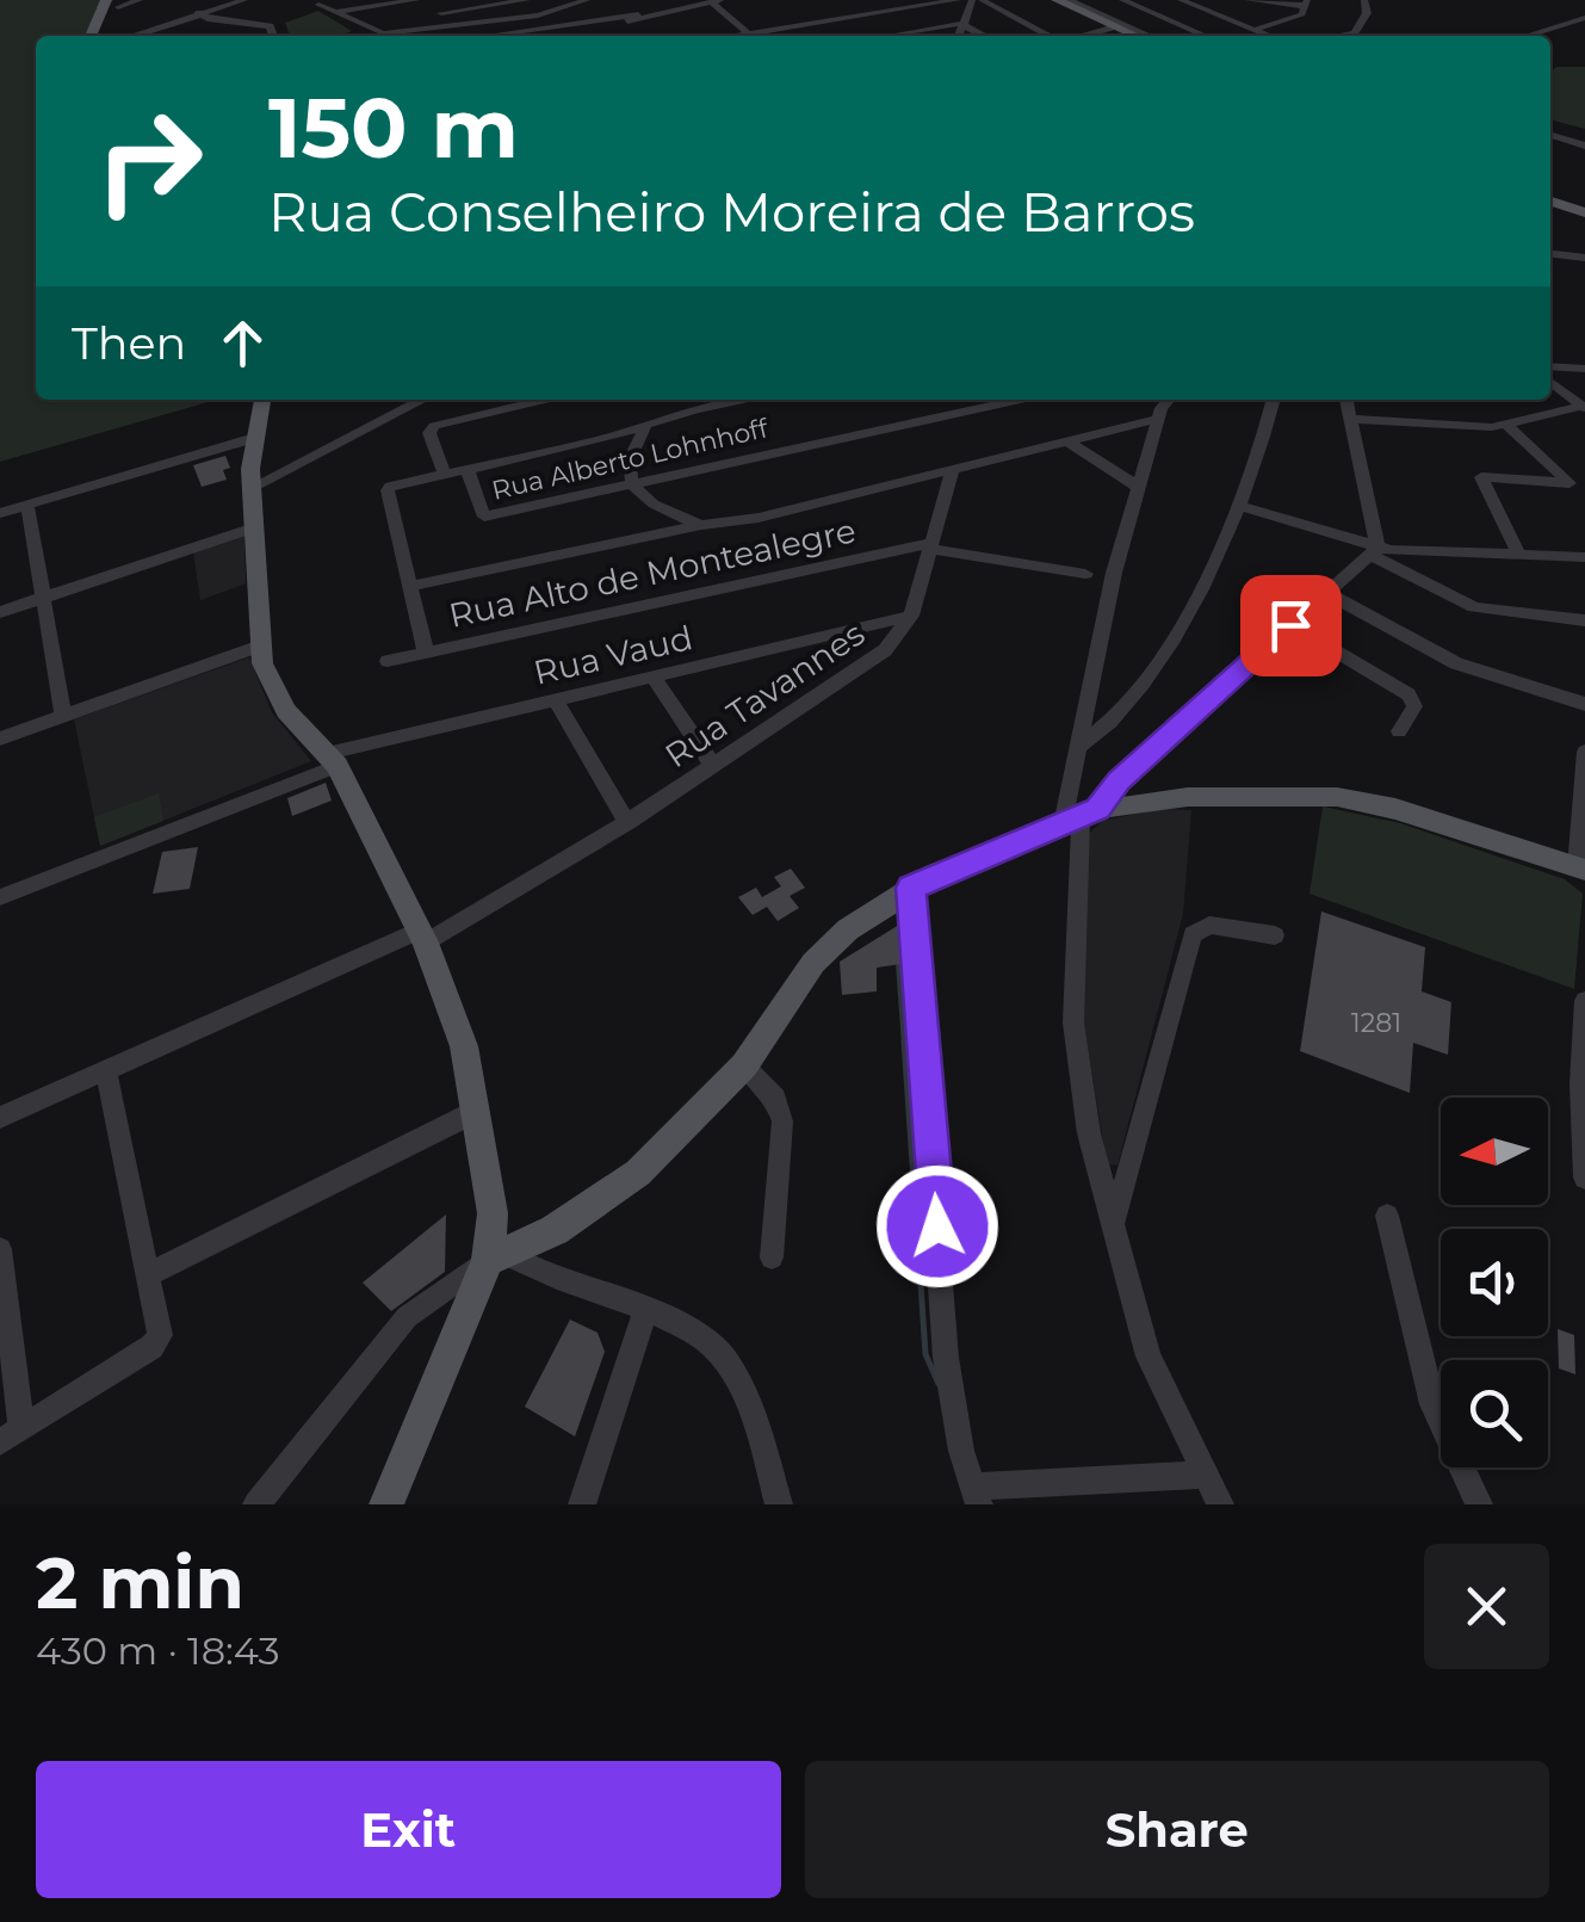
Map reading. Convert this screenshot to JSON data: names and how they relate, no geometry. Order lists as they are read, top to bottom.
{
  "streets": {
    "street": [
      "Rua Alberto Lohnhoff",
      "Rua Alto de Montealegre",
      "Rua Vaud",
      "Rua Tavannes"
    ]
  },
  "crossings": [
    ["Rua Alto de Montealegre", "Rua Tavannes"],
    ["Rua Vaud", "Rua Tavannes"]
  ],
  "house_numbers": ["1281"],
  "north": "left",
  "page": {
    "turn": ["150 m", "Rua Conselheiro Moreira de Barros"],
    "then": "Then",
    "heading": ["2 min", "430 m · 18:43"],
    "buttons": ["Exit", "Share"]
  }
}
